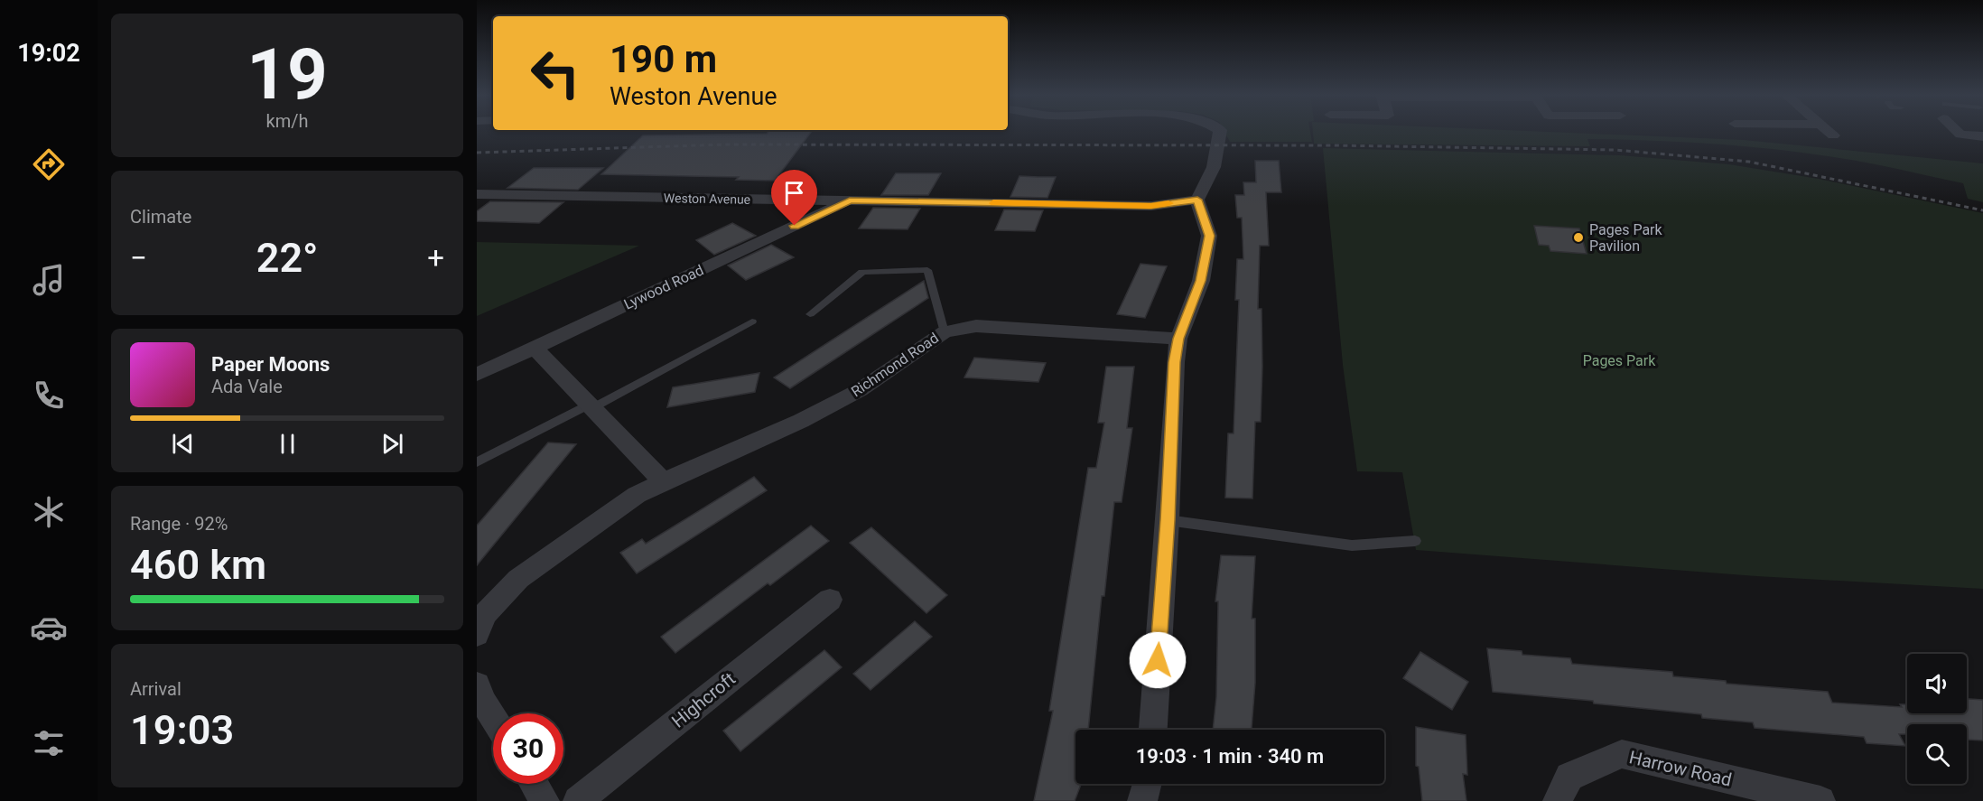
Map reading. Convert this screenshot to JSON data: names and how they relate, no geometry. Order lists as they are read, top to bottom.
{
  "streets": {
    "street": [
      "Weston Avenue",
      "Lywood Road",
      "Richmond Road",
      "Highcroft",
      "Harrow Road"
    ]
  },
  "crossings": [
    ["Weston Avenue", "Lywood Road"]
  ],
  "parks": ["Pages Park"],
  "places": ["Pages Park Pavilion"],
  "page": {
    "tabs": "19:02",
    "tile": [
      ["19", "km/h"],
      "Climate",
      ["Range · 92%", "460 km"],
      ["Arrival", "19:03"]
    ],
    "turn": ["190 m", "Weston Avenue"],
    "heat": ["−", "22°", "+"],
    "song": ["Paper Moons", "Ada Vale"],
    "limit": "30",
    "trip": "19:03 · 1 min · 340 m"
  }
}
